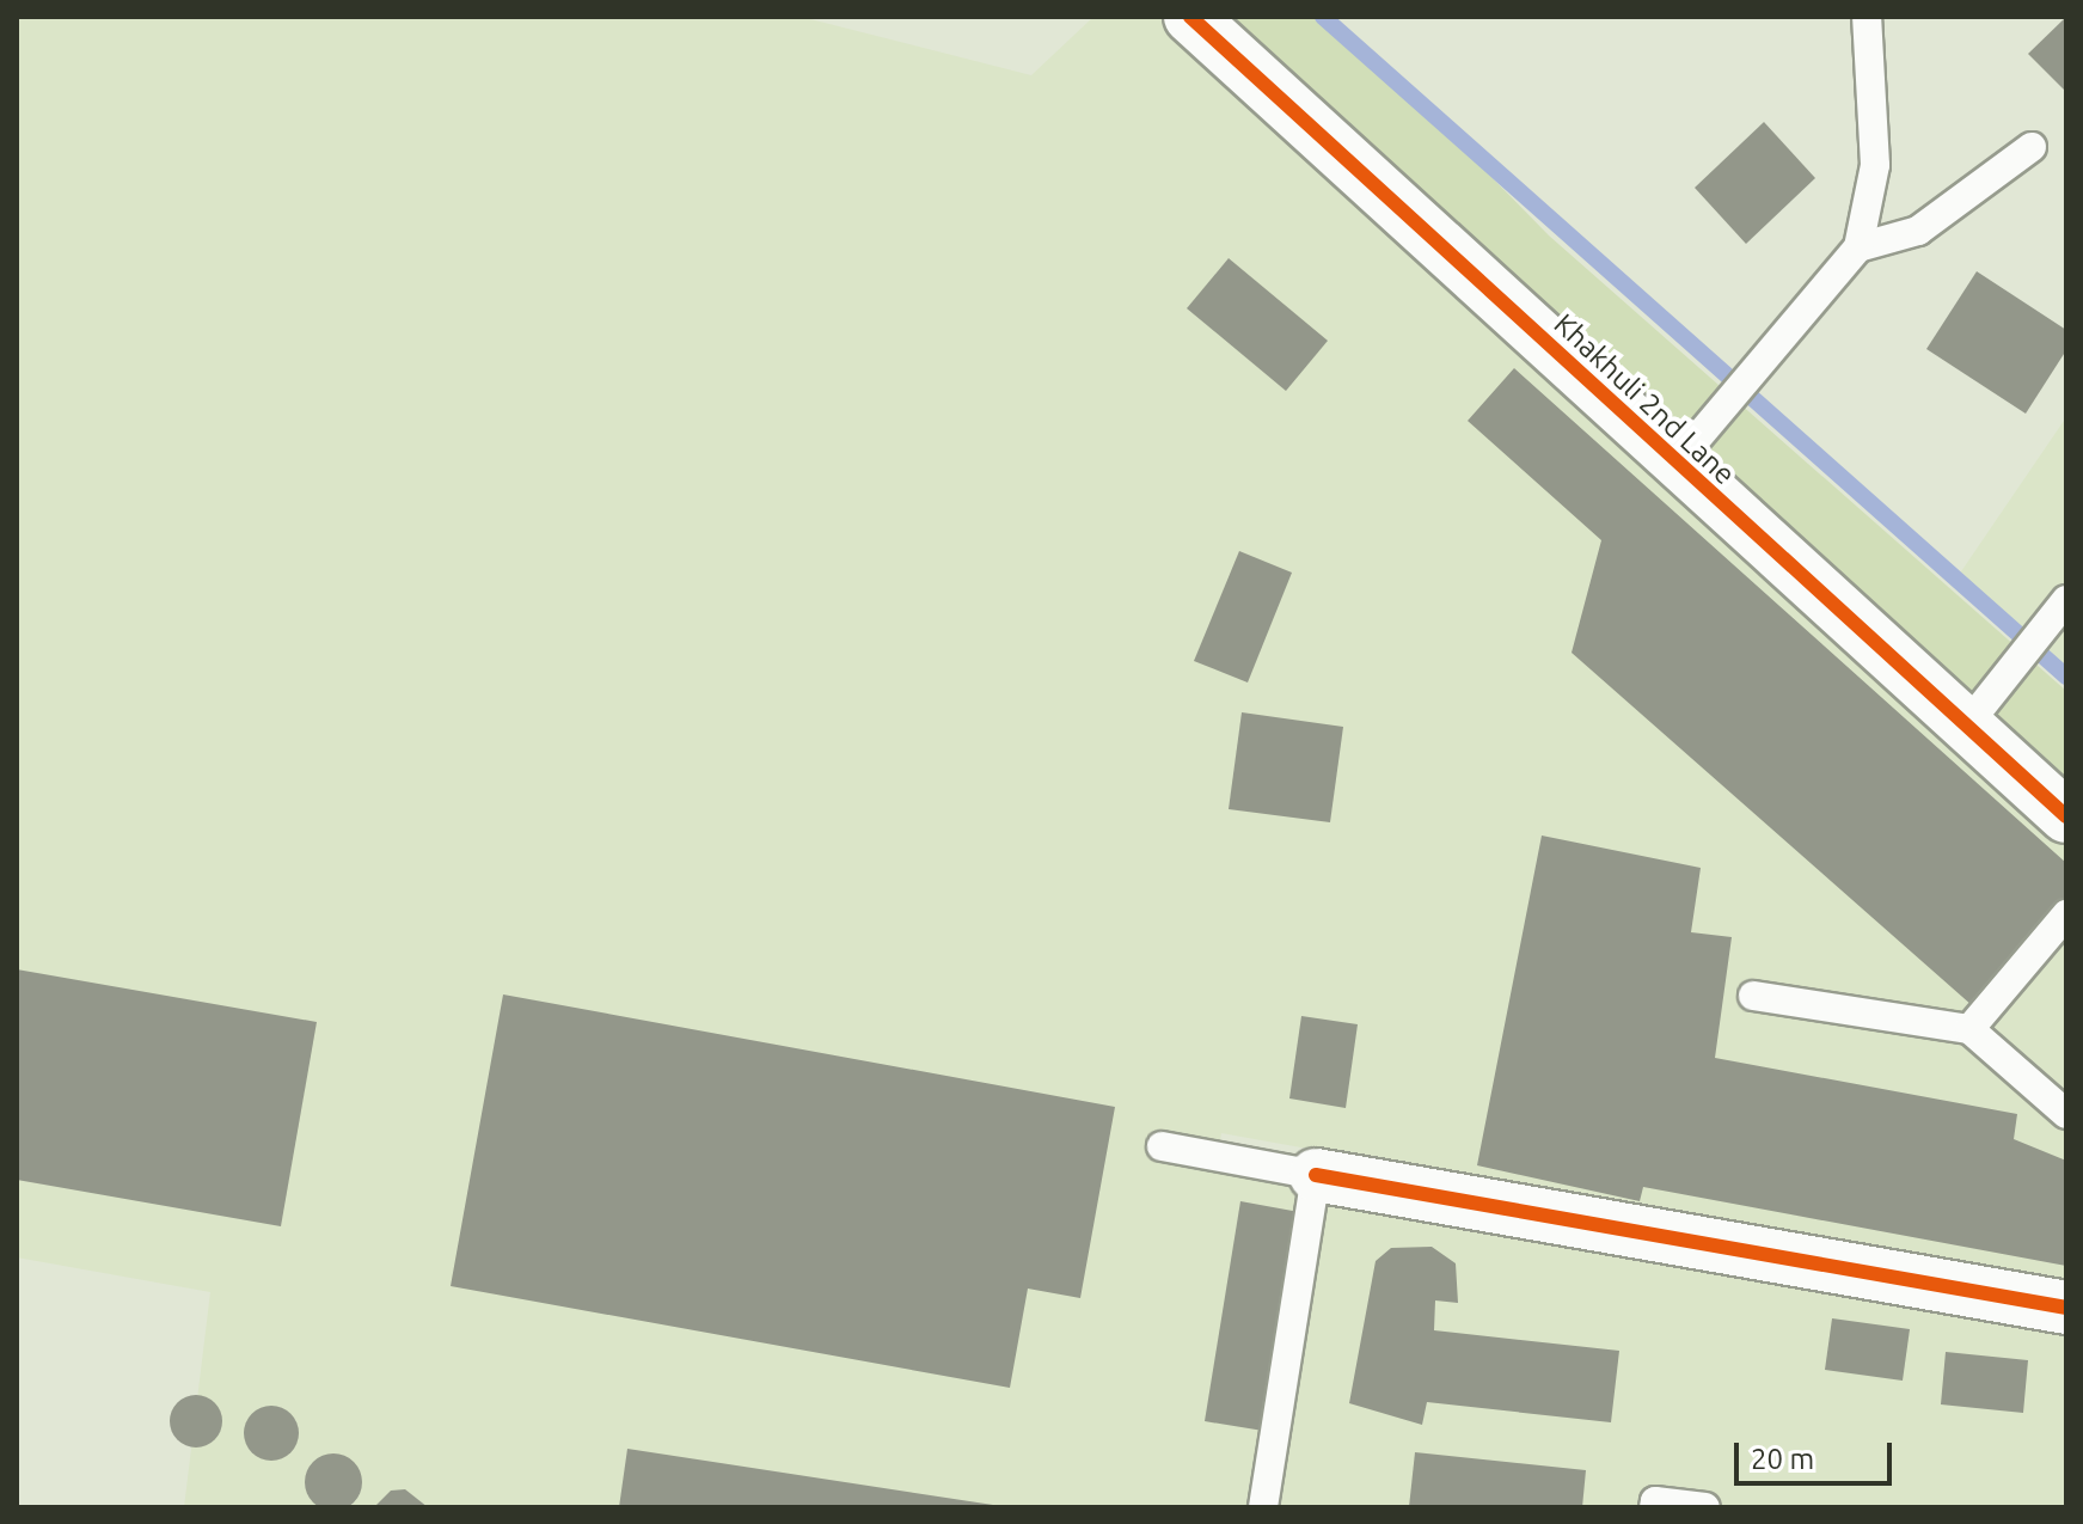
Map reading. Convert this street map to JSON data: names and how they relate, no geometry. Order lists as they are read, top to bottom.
{
  "streets": {
    "street": ["Khakhuli 2nd Lane"]
  },
  "scale_bar": "20 m"
}
